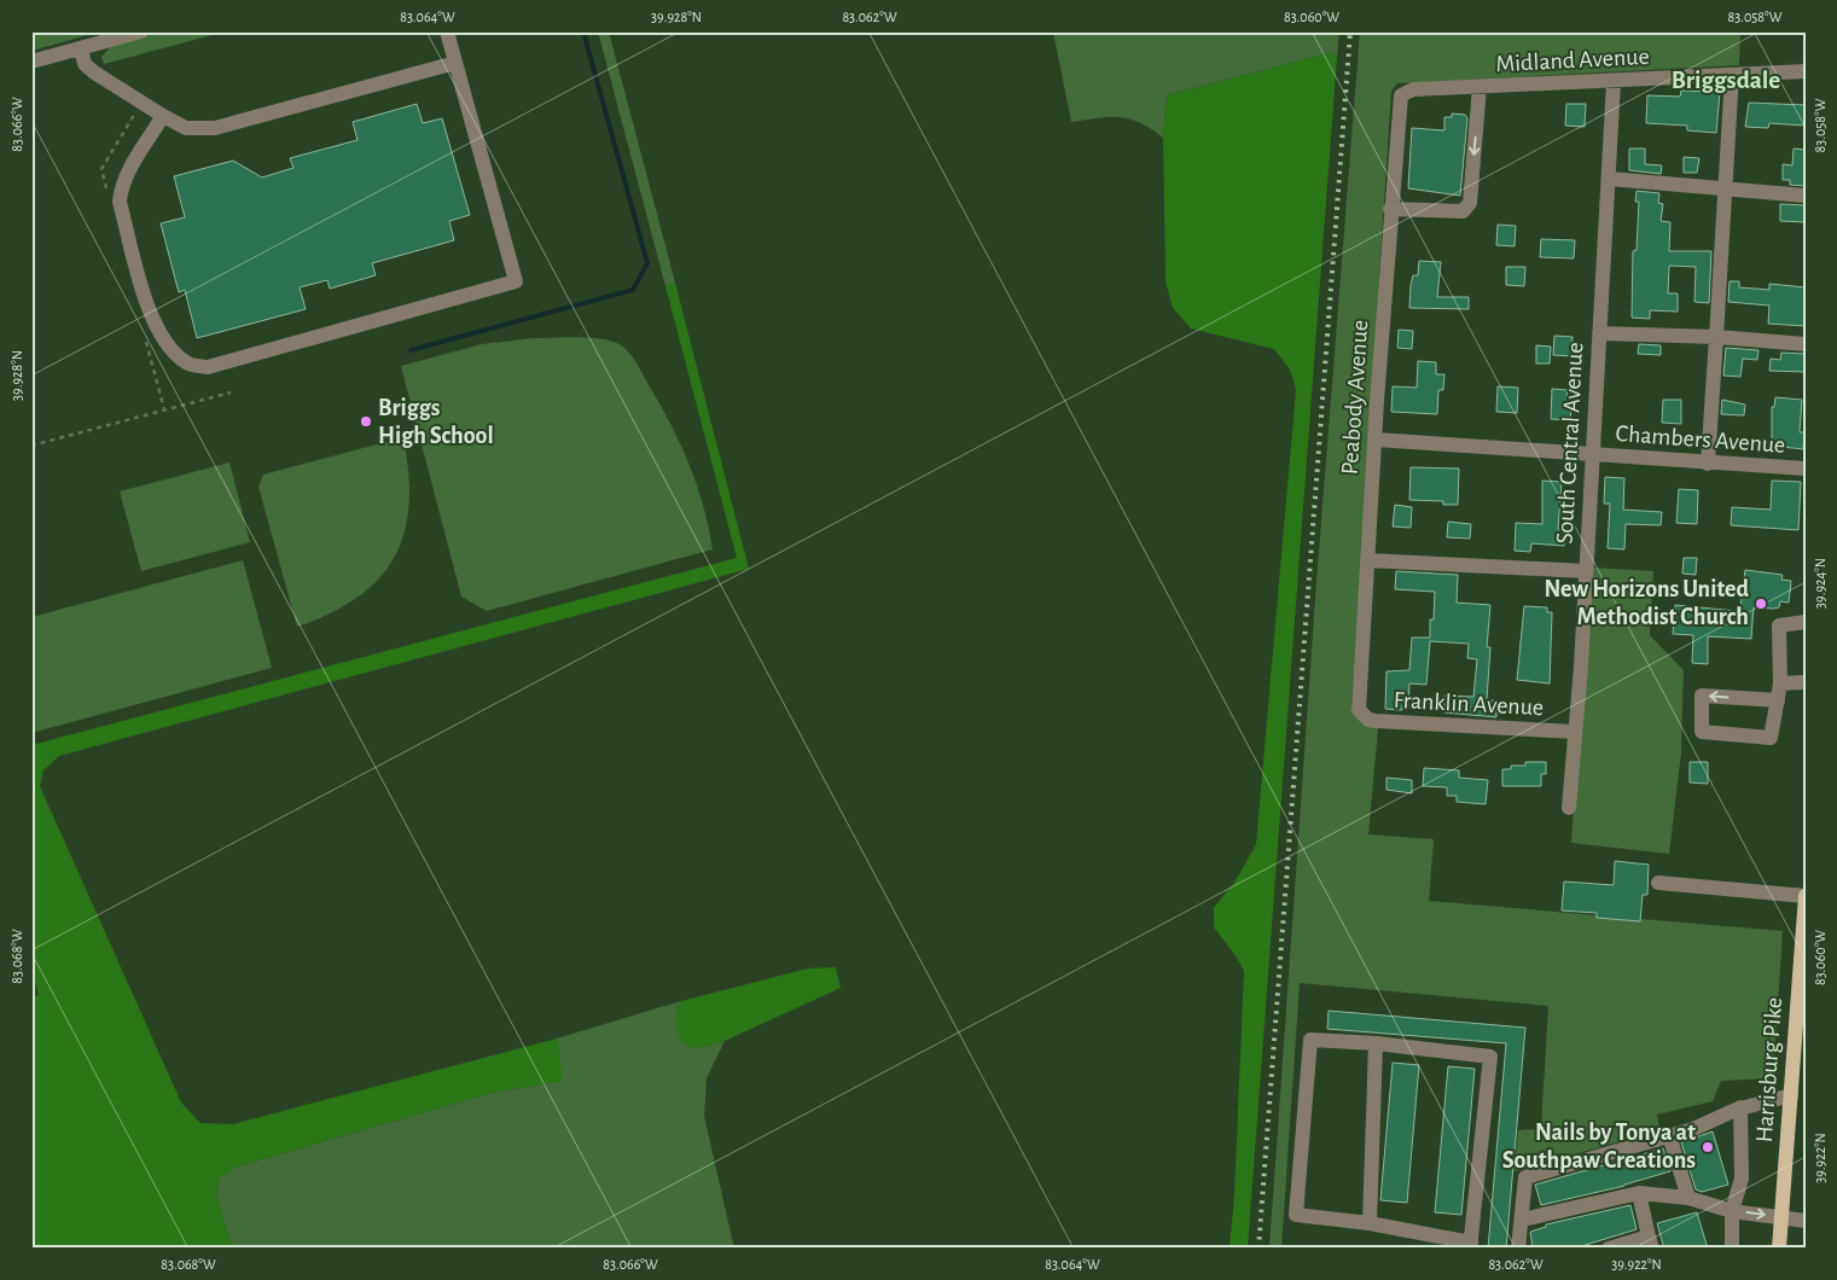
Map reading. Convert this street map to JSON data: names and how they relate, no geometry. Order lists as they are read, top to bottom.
{
  "streets": {
    "main road": ["Harrisburg Pike"],
    "street": [
      "Midland Avenue",
      "Peabody Avenue",
      "Chambers Avenue",
      "South Central Avenue",
      "Franklin Avenue"
    ]
  },
  "crossings": [
    ["Midland Avenue", "Peabody Avenue"],
    ["Midland Avenue", "South Central Avenue"],
    ["Peabody Avenue", "Chambers Avenue"],
    ["Peabody Avenue", "Franklin Avenue"],
    ["Chambers Avenue", "South Central Avenue"],
    ["South Central Avenue", "Franklin Avenue"]
  ],
  "districts": ["Briggsdale"],
  "places": ["Briggs High School", "New Horizons United Methodist Church", "Nails by Tonya at Southpaw Creations"],
  "coordinates": [
    "83.064°W",
    "39.928°N",
    "83.062°W",
    "83.060°W",
    "83.058°W",
    "83.066°W",
    "39.924°N",
    "83.068°W",
    "39.922°N"
  ]
}
